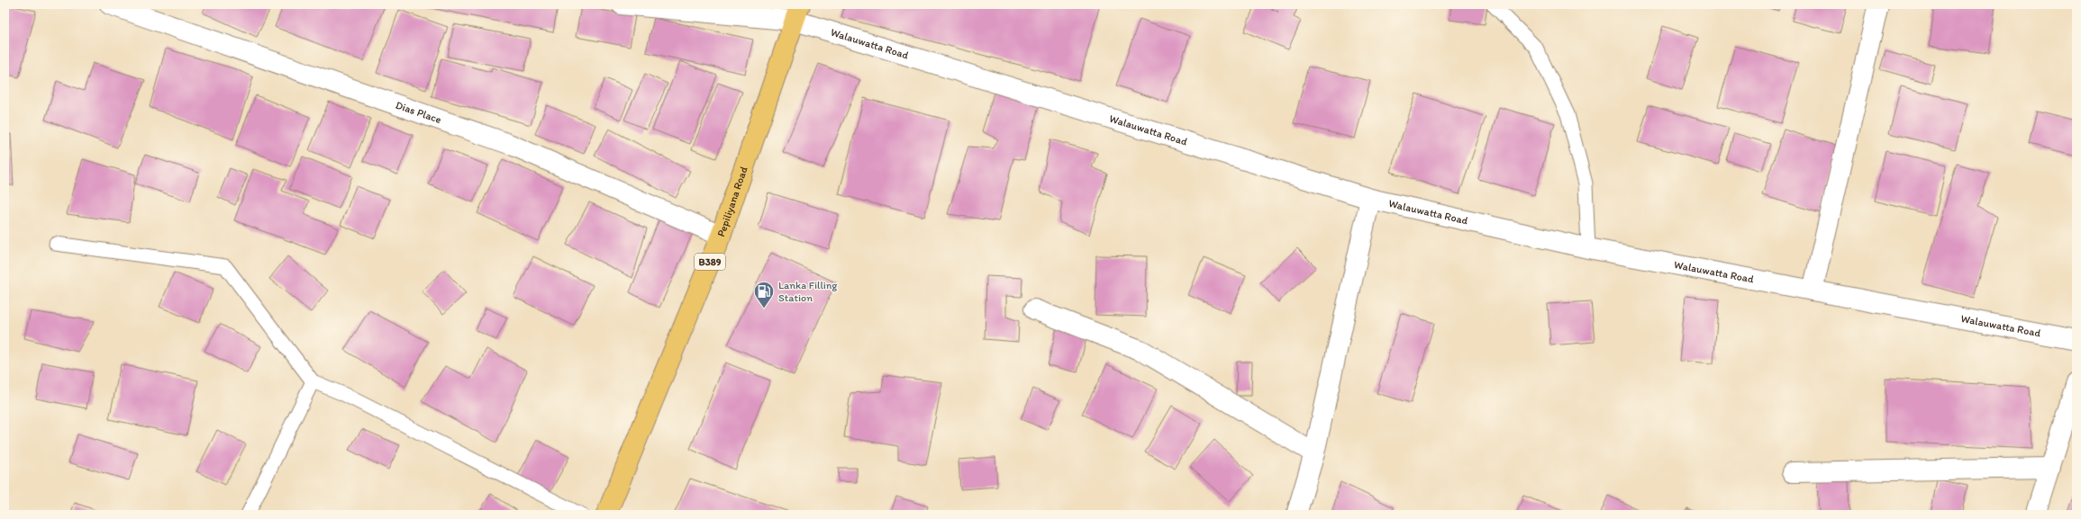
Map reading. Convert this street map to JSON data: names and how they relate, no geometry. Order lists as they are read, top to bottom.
{
  "streets": {
    "main road": ["Pepiliyana Road", "B389"],
    "street": ["Walauwatta Road", "Dias Place"]
  },
  "crossings": [
    ["Walauwatta Road", "Pepiliyana Road"],
    ["Dias Place", "Pepiliyana Road"]
  ],
  "places": {
    "fuel station": ["Lanka Filling Station"]
  }
}
